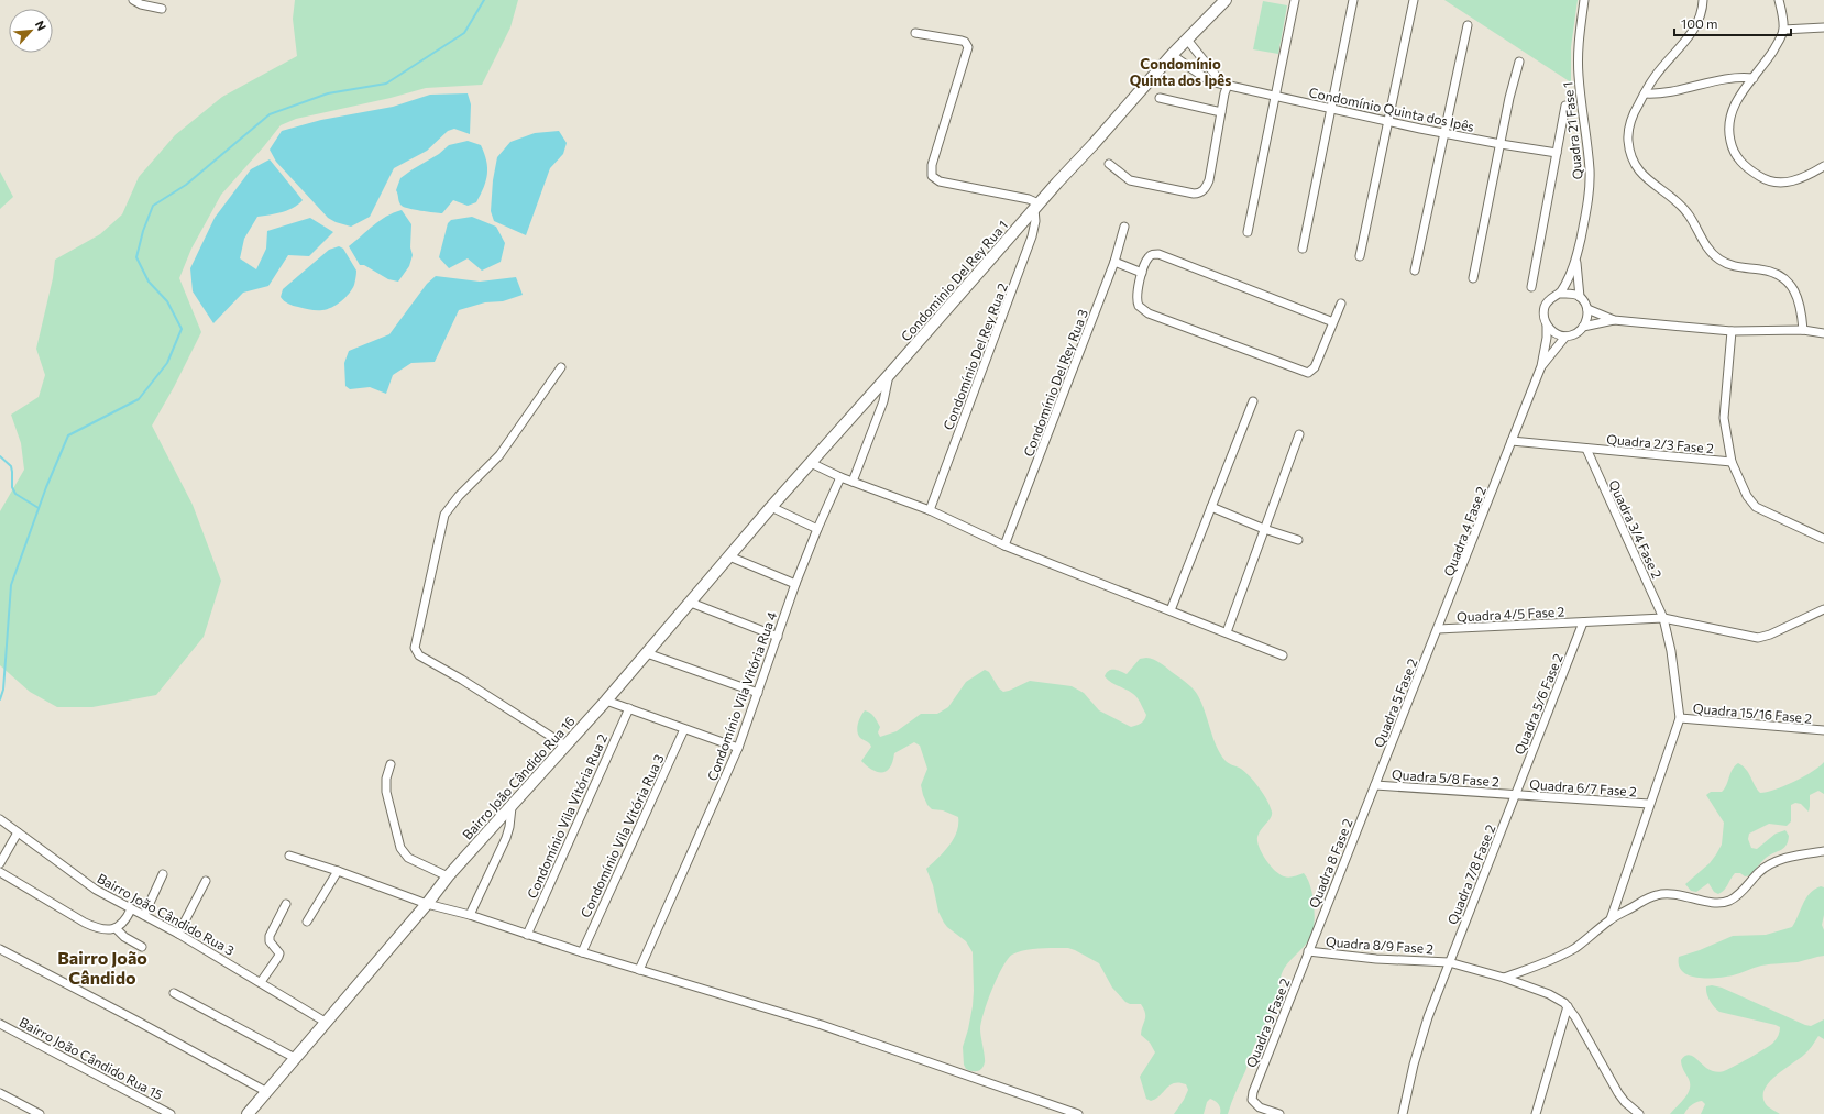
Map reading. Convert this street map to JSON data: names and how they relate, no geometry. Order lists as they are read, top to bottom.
{
  "streets": {
    "street": [
      "Condomínio Quinta dos Ipês",
      "Quadra 21 Fase 1",
      "Condominio Del Rey Rua 1",
      "Condomínio Del Rey Rua 2",
      "Condomínio Del Rey Rua 3",
      "Quadra 2/3 Fase 2",
      "Quadra 3/4 Fase 2",
      "Quadra 4 Fase 2",
      "Quadra 4/5 Fase 2",
      "Condomínio Vila Vitória Rua 4",
      "Quadra 5 Fase 2",
      "Quadra 5/6 Fase 2",
      "Quadra 15/16 Fase 2",
      "Bairro João Cândido Rua 16",
      "Quadra 5/8 Fase 2",
      "Quadra 6/7 Fase 2",
      "Condomínio Vila Vitória Rua 2",
      "Condomínio Vila Vitória Rua 3",
      "Quadra 8 Fase 2",
      "Quadra 7/8 Fase 2",
      "Bairro João Cândido Rua 3",
      "Quadra 8/9 Fase 2",
      "Quadra 9 Fase 2",
      "Bairro João Cândido Rua 15"
    ]
  },
  "crossings": [
    ["Condomínio Quinta dos Ipês", "Condominio Del Rey Rua 1"],
    ["Condominio Del Rey Rua 1", "Condomínio Del Rey Rua 2"],
    ["Condominio Del Rey Rua 1", "Bairro João Cândido Rua 16"],
    ["Quadra 2/3 Fase 2", "Quadra 3/4 Fase 2"],
    ["Quadra 2/3 Fase 2", "Quadra 4 Fase 2"],
    ["Quadra 3/4 Fase 2", "Quadra 4/5 Fase 2"],
    ["Quadra 3/4 Fase 2", "Quadra 15/16 Fase 2"],
    ["Quadra 4 Fase 2", "Quadra 4/5 Fase 2"],
    ["Quadra 4 Fase 2", "Quadra 5 Fase 2"],
    ["Quadra 4/5 Fase 2", "Quadra 5 Fase 2"],
    ["Quadra 4/5 Fase 2", "Quadra 5/6 Fase 2"],
    ["Quadra 5 Fase 2", "Quadra 5/8 Fase 2"],
    ["Quadra 5 Fase 2", "Quadra 8 Fase 2"],
    ["Quadra 5/6 Fase 2", "Quadra 5/8 Fase 2"],
    ["Quadra 5/6 Fase 2", "Quadra 6/7 Fase 2"],
    ["Quadra 5/6 Fase 2", "Quadra 7/8 Fase 2"],
    ["Bairro João Cândido Rua 16", "Bairro João Cândido Rua 3"],
    ["Quadra 5/8 Fase 2", "Quadra 6/7 Fase 2"],
    ["Quadra 5/8 Fase 2", "Quadra 8 Fase 2"],
    ["Quadra 5/8 Fase 2", "Quadra 7/8 Fase 2"],
    ["Quadra 6/7 Fase 2", "Quadra 7/8 Fase 2"],
    ["Quadra 8 Fase 2", "Quadra 8/9 Fase 2"],
    ["Quadra 8 Fase 2", "Quadra 9 Fase 2"],
    ["Quadra 7/8 Fase 2", "Quadra 8/9 Fase 2"],
    ["Quadra 8/9 Fase 2", "Quadra 9 Fase 2"]
  ],
  "districts": ["Condomínio Quinta dos Ipês", "Bairro João Cândido"],
  "scale_bar": "100 m",
  "north": "top right"
}
